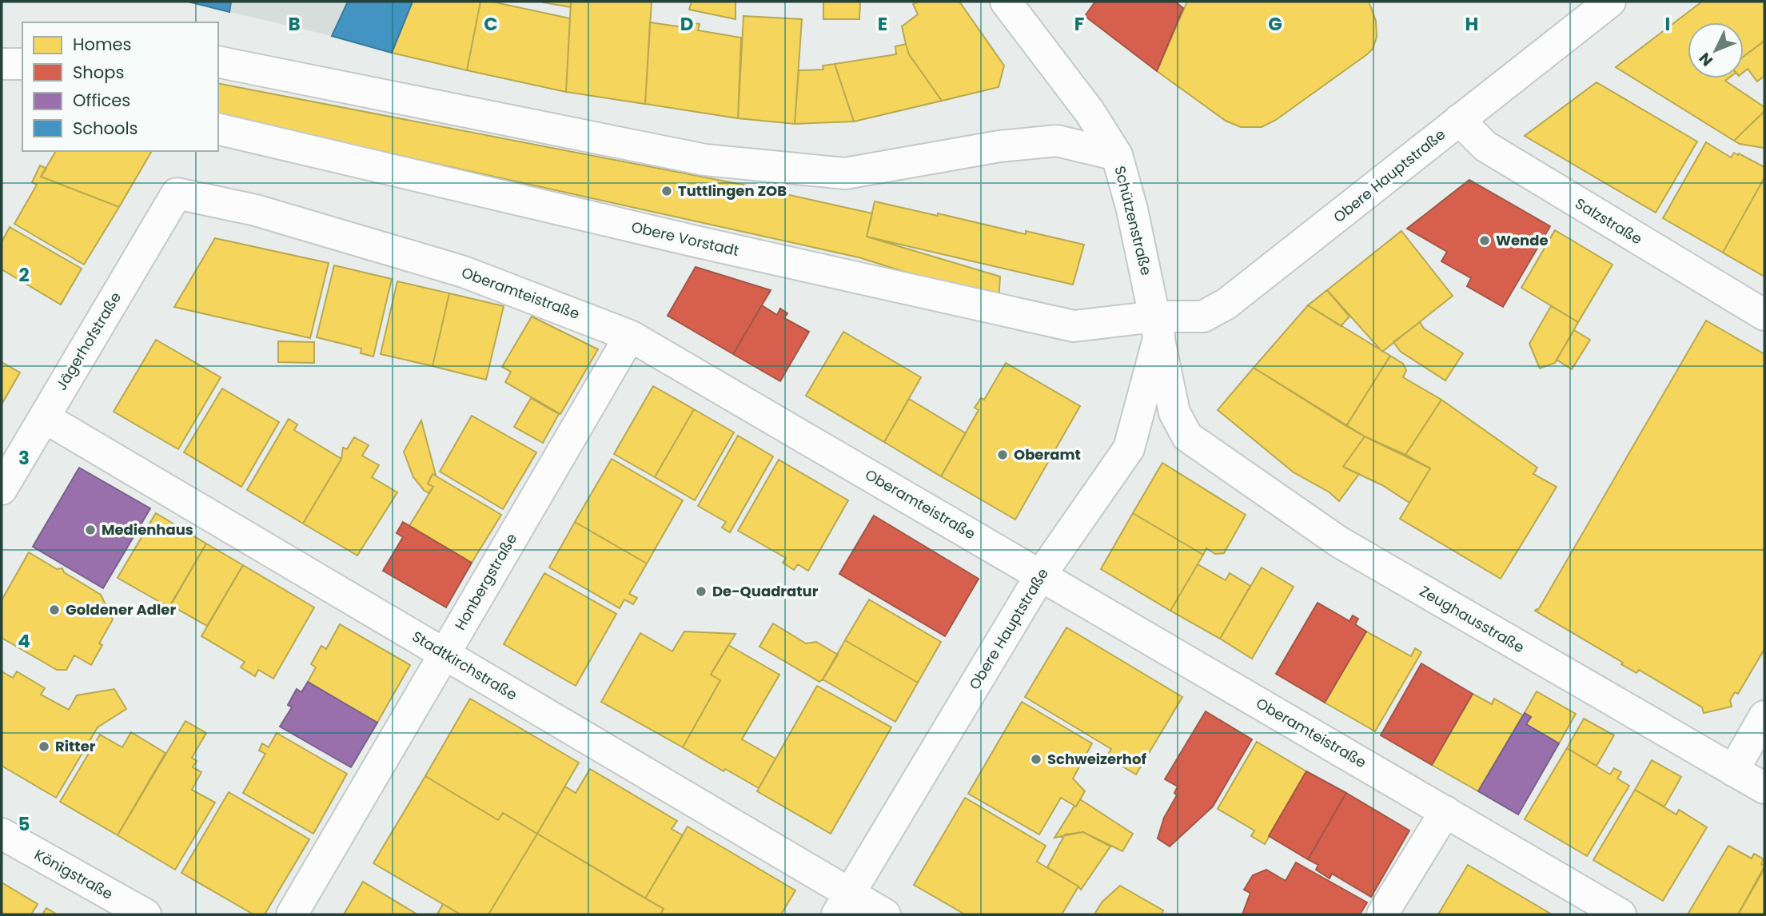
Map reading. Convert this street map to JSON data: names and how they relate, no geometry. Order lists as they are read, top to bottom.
{
  "streets": {
    "street": [
      "Obere Hauptstraße",
      "Schützenstraße",
      "Salzstraße",
      "Obere Vorstadt",
      "Oberamteistraße",
      "Jägerhofstraße",
      "Honbergstraße",
      "Zeughausstraße",
      "Stadtkirchstraße",
      "Königstraße"
    ]
  },
  "crossings": [
    ["Obere Hauptstraße", "Schützenstraße"],
    ["Obere Hauptstraße", "Salzstraße"],
    ["Obere Hauptstraße", "Obere Vorstadt"],
    ["Obere Hauptstraße", "Oberamteistraße"],
    ["Obere Hauptstraße", "Stadtkirchstraße"],
    ["Schützenstraße", "Obere Vorstadt"],
    ["Schützenstraße", "Zeughausstraße"],
    ["Oberamteistraße", "Jägerhofstraße"],
    ["Oberamteistraße", "Honbergstraße"],
    ["Jägerhofstraße", "Stadtkirchstraße"],
    ["Honbergstraße", "Stadtkirchstraße"]
  ],
  "places": [
    "Tuttlingen ZOB",
    "Wende",
    "Oberamt",
    "Medienhaus",
    "De-Quadratur",
    "Goldener Adler",
    "Ritter",
    "Schweizerhof"
  ],
  "legend": [
    "Homes",
    "Shops",
    "Offices",
    "Schools"
  ],
  "north": "bottom left",
  "grid": {
    "columns": [
      "B",
      "C",
      "D",
      "E",
      "F",
      "G",
      "H",
      "I"
    ],
    "rows": [
      "2",
      "3",
      "4",
      "5"
    ]
  }
}
